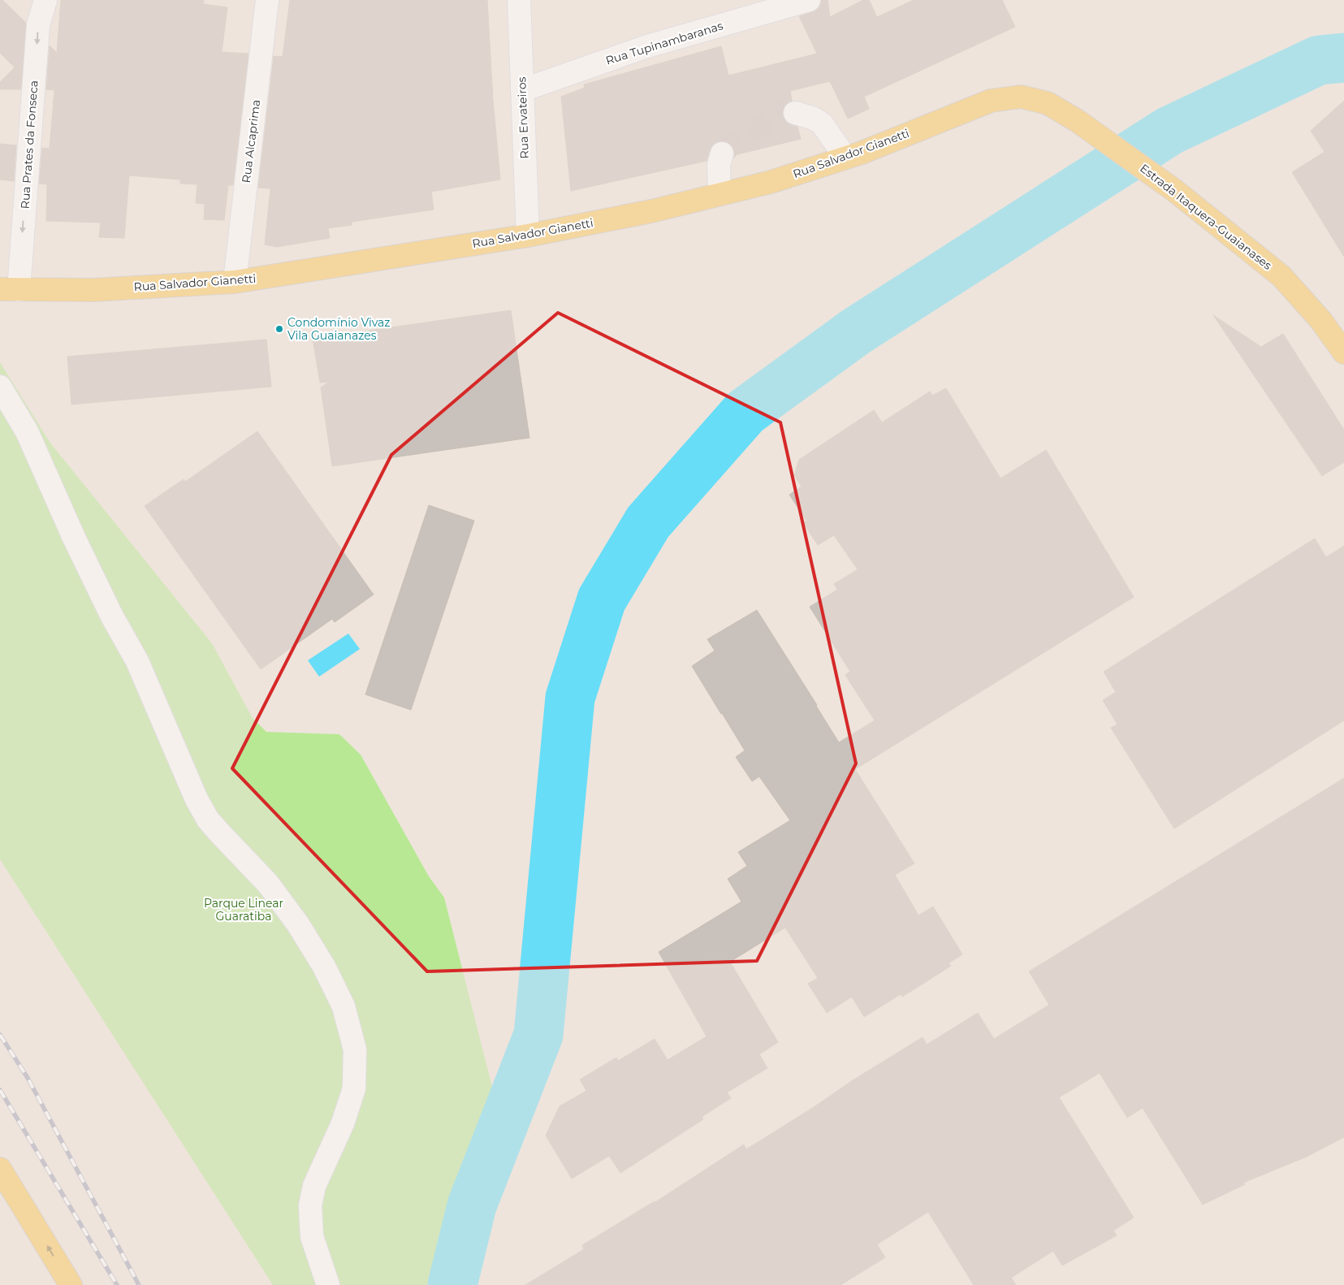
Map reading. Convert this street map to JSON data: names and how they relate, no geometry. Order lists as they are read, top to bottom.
{
  "streets": {
    "main road": ["Rua Salvador Gianetti", "Estrada Itaquera-Guaianases"],
    "street": [
      "Rua Tupinambaranas",
      "Rua Ervateiros",
      "Rua Alcaprima",
      "Rua Prates da Fonseca"
    ]
  },
  "crossings": [
    ["Rua Tupinambaranas", "Rua Ervateiros"],
    ["Rua Ervateiros", "Rua Salvador Gianetti"],
    ["Rua Alcaprima", "Rua Salvador Gianetti"],
    ["Rua Prates da Fonseca", "Rua Salvador Gianetti"],
    ["Rua Salvador Gianetti", "Estrada Itaquera-Guaianases"]
  ],
  "one_way": ["Rua Prates da Fonseca"],
  "parks": ["Parque Linear Guaratiba"],
  "places": ["Condomínio Vivaz Vila Guaianazes"]
}
